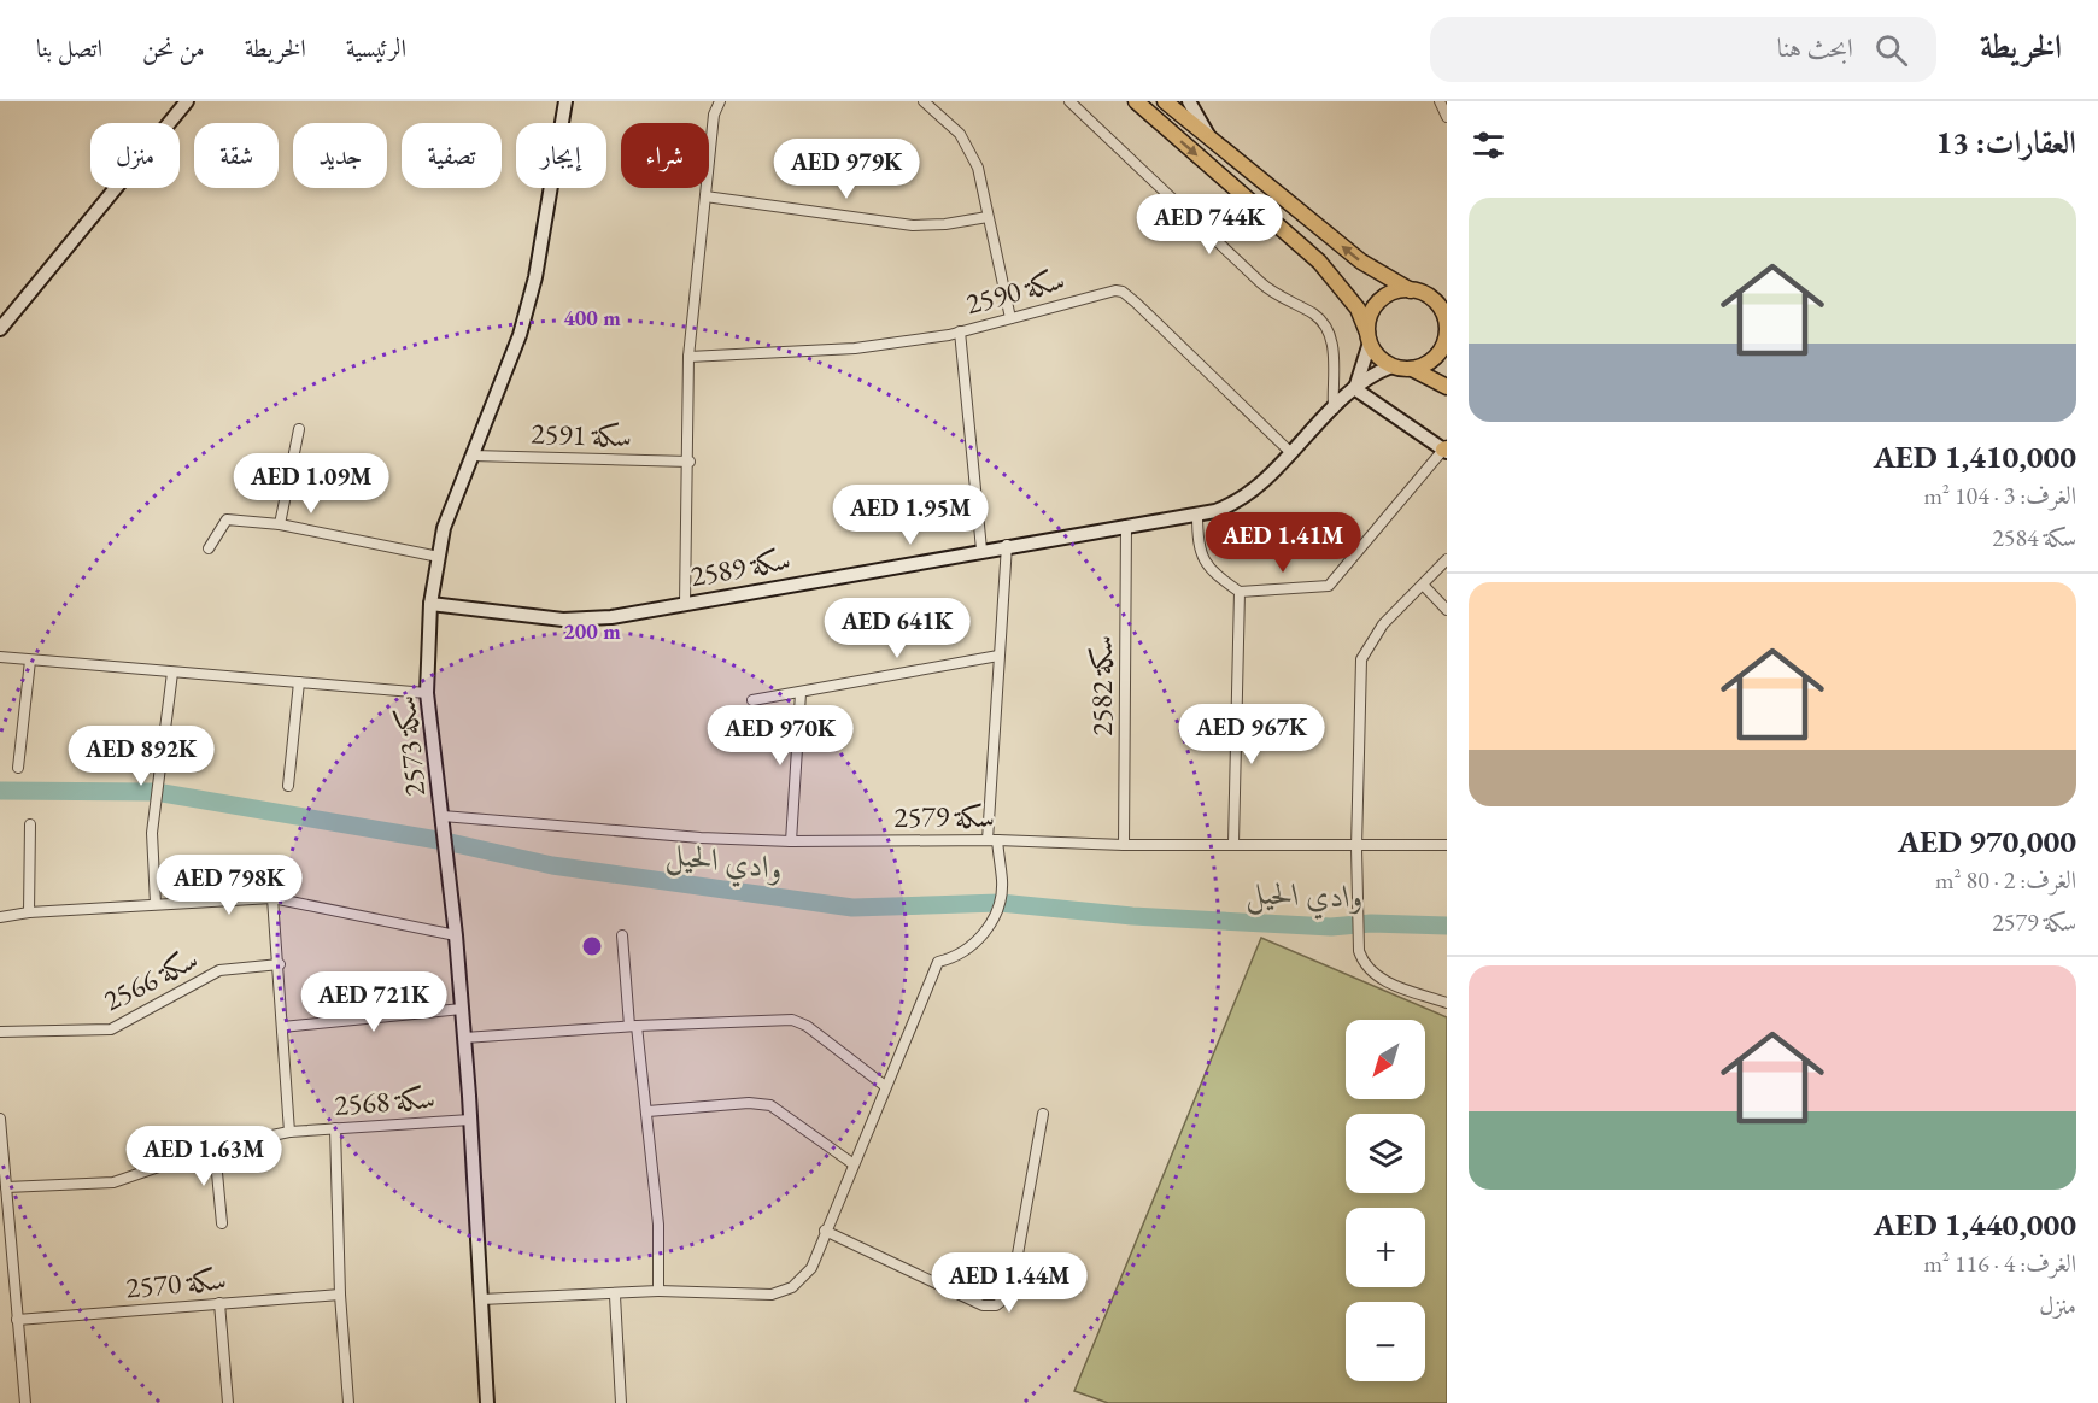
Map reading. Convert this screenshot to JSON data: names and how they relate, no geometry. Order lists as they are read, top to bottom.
{
  "streets": {
    "street": [
      "سكة 2590",
      "سكة 2591",
      "سكة 2589",
      "سكة 2582",
      "سكة 2573",
      "سكة 2579",
      "سكة 2566",
      "سكة 2568",
      "سكة 2570"
    ]
  },
  "crossings": [
    ["سكة 2590", "سكة 2589"],
    ["سكة 2591", "سكة 2573"],
    ["سكة 2589", "سكة 2582"],
    ["سكة 2589", "سكة 2573"],
    ["سكة 2582", "سكة 2579"],
    ["سكة 2573", "سكة 2579"],
    ["سكة 2573", "سكة 2568"]
  ],
  "water": ["وادي الحيل"],
  "north": "bottom left",
  "page": {
    "header": "الخريطة",
    "search": "ابحث هنا",
    "nav": [
      "الرئيسية",
      "الخريطة",
      "من نحن",
      "اتصل بنا"
    ],
    "heading": "العقارات: 13",
    "chip": [
      "شراء",
      "إيجار",
      "تصفية",
      "جديد",
      "شقة",
      "منزل"
    ],
    "price": [
      "AED 979K",
      "AED 744K",
      "AED 1.09M",
      "AED 1.95M",
      "AED 1.41M",
      "AED 641K",
      "AED 967K",
      "AED 970K",
      "AED 892K",
      "AED 798K",
      "AED 721K",
      "AED 1.63M",
      "AED 1.44M"
    ],
    "list": [
      {
        "name": "AED 1,410,000",
        "note": "الغرف: 3 · 104 m² · سكة 2584"
      },
      {
        "name": "AED 970,000",
        "note": "الغرف: 2 · 80 m² · سكة 2579"
      },
      {
        "name": "AED 1,440,000",
        "note": "الغرف: 4 · 116 m² · منزل"
      }
    ],
    "map_buttons": ["+", "−"]
  },
  "rings": ["400 m", "200 m"]
}
